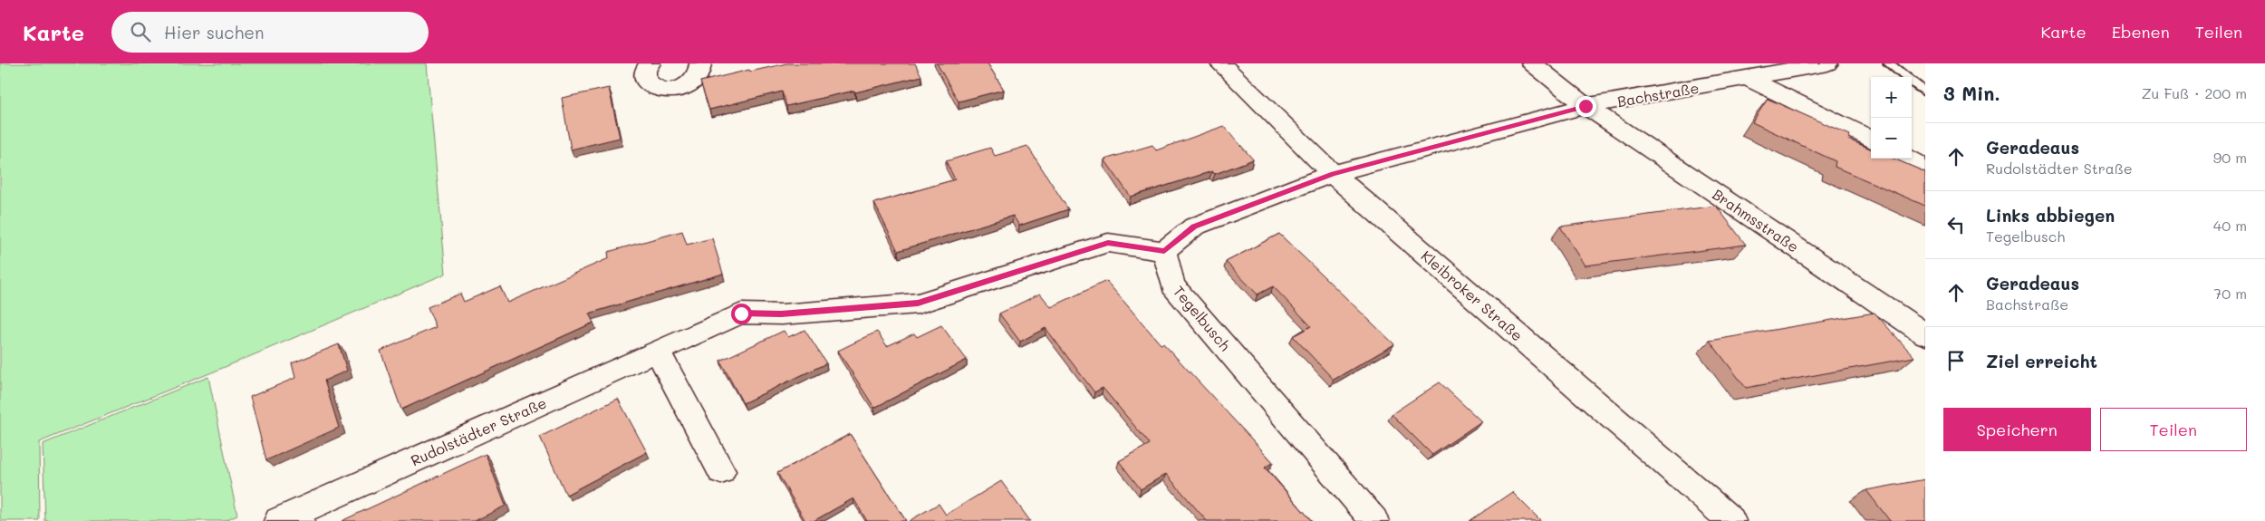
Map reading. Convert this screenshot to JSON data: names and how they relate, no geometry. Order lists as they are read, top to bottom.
{
  "streets": {
    "street": [
      "Bachstraße",
      "Brahmsstraße",
      "Kleibroker Straße",
      "Tegelbusch",
      "Rudolstädter Straße"
    ]
  },
  "crossings": [
    ["Bachstraße", "Brahmsstraße"],
    ["Bachstraße", "Kleibroker Straße"],
    ["Tegelbusch", "Rudolstädter Straße"]
  ],
  "page": {
    "header": "Karte",
    "search": "Hier suchen",
    "nav": ["Karte", "Ebenen", "Teilen"],
    "heading": ["3 Min.", "Zu Fuß · 200 m"],
    "map_buttons": ["+", "−"],
    "list": [
      ["Geradeaus", "Rudolstädter Straße", "90 m"],
      ["Links abbiegen", "Tegelbusch", "40 m"],
      ["Geradeaus", "Bachstraße", "70 m"],
      "Ziel erreicht"
    ],
    "buttons": ["Speichern", "Teilen"]
  }
}
